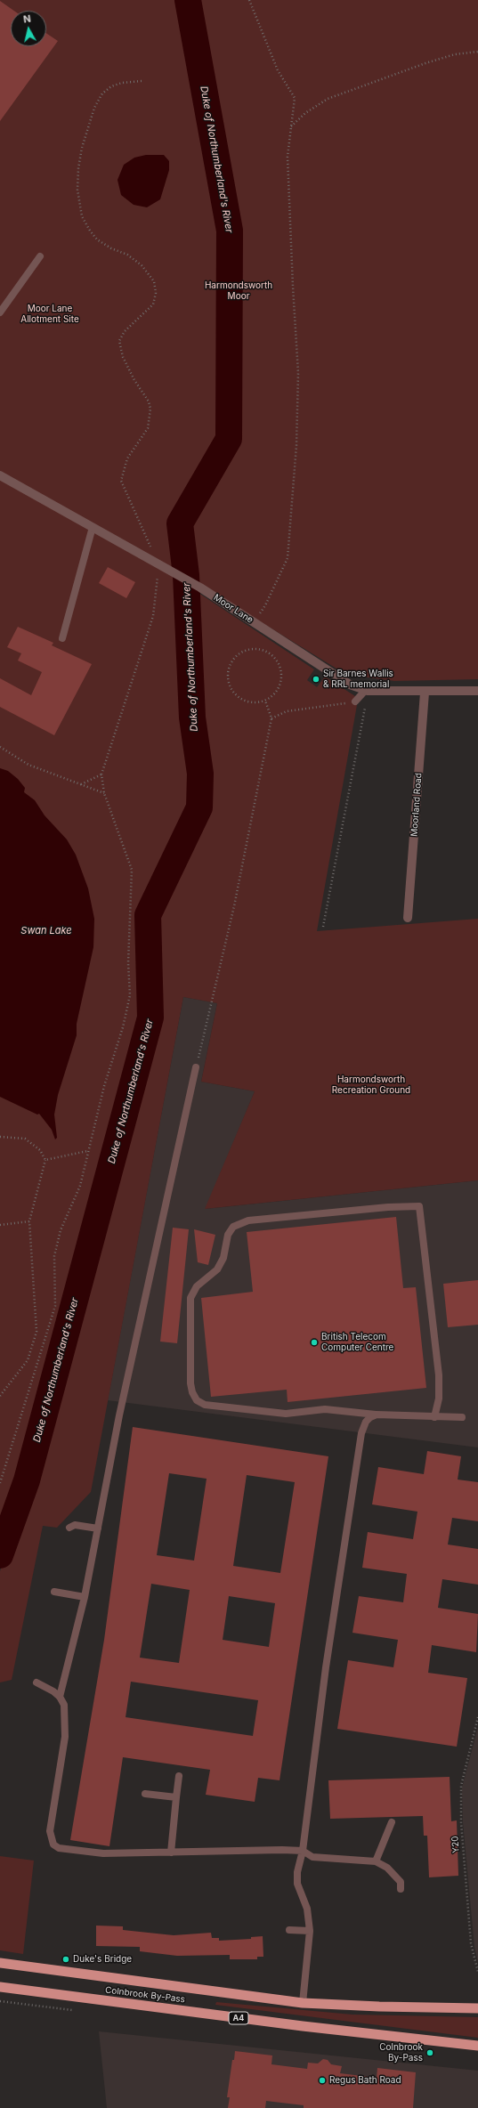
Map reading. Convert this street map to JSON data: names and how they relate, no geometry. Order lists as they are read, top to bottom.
{
  "streets": {
    "highway": ["Colnbrook By-Pass", "A4"],
    "street": ["Moor Lane", "Moorland Road"],
    "path": ["Y20"]
  },
  "crossings": [
    ["Moor Lane", "Moorland Road"]
  ],
  "water": ["Duke of Northumberland's River", "Swan Lake"],
  "parks": ["Harmondsworth Moor", "Moor Lane Allotment Site", "Harmondsworth Recreation Ground"],
  "places": [
    "Sir Barnes Wallis & RRL memorial",
    "British Telecom Computer Centre",
    "Duke's Bridge",
    "Colnbrook By-Pass",
    "Regus Bath Road"
  ],
  "north": "top"
}
